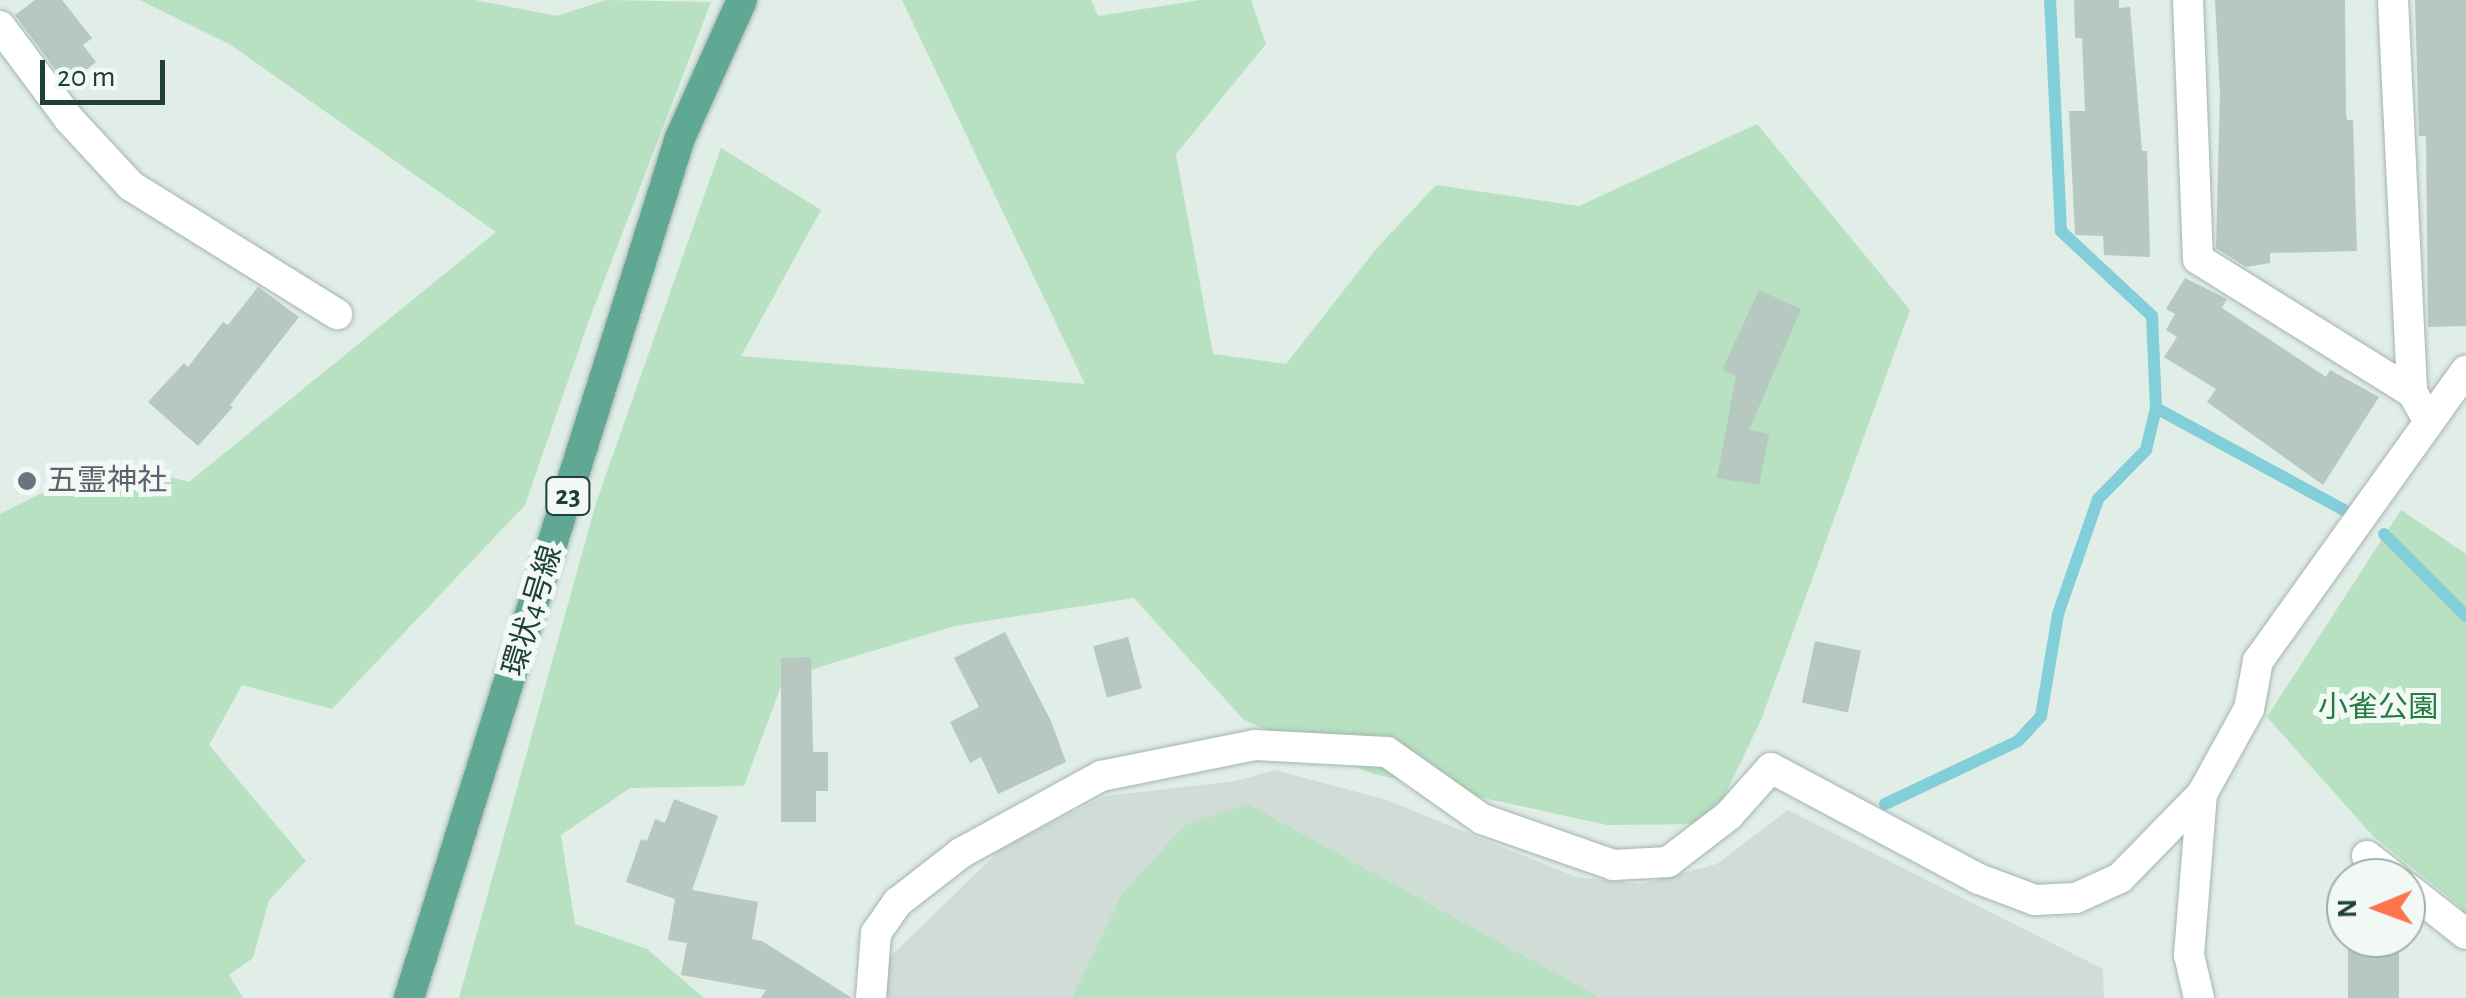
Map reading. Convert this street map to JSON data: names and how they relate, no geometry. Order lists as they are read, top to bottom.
{
  "streets": {
    "main road": ["23", "環状4号線"]
  },
  "parks": ["小雀公園"],
  "places": ["五霊神社"],
  "scale_bar": "20 m",
  "north": "left"
}
